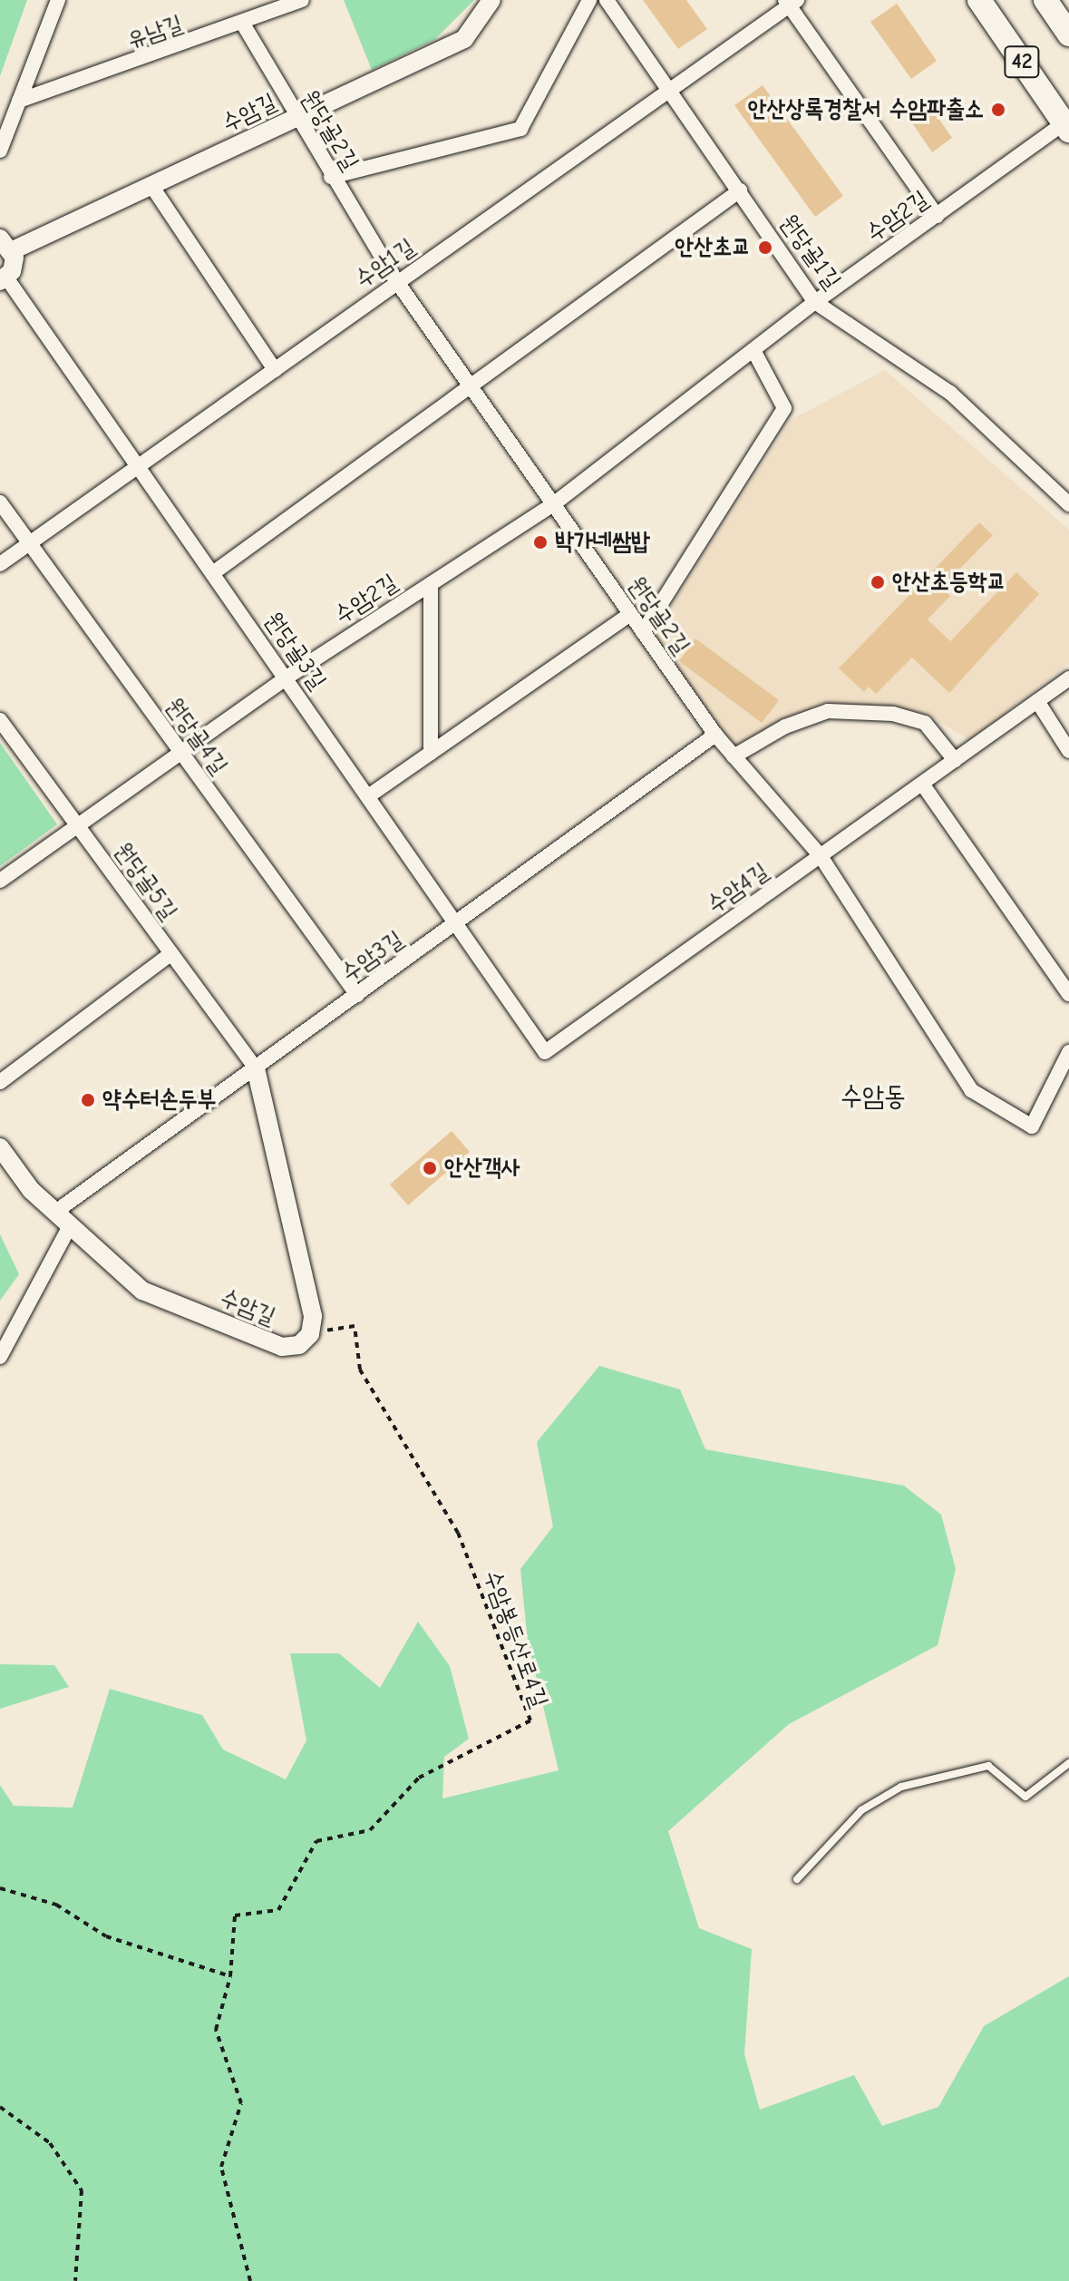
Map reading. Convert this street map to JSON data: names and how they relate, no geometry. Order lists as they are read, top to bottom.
{
  "streets": {
    "main road": ["42"],
    "street": [
      "유남길",
      "수암길",
      "원당골2길",
      "수암2길",
      "원당골1길",
      "수암1길",
      "원당골3길",
      "원당골4길",
      "원당골5길",
      "수암4길",
      "수암3길"
    ],
    "path": ["수암봉등산로4길"]
  },
  "crossings": [
    ["유남길", "원당골2길"],
    ["42", "수암2길"],
    ["수암길", "원당골2길"],
    ["수암길", "원당골5길"],
    ["수암길", "수암3길"],
    ["수암길", "수암봉등산로4길"],
    ["원당골2길", "수암2길"],
    ["원당골2길", "수암1길"],
    ["원당골2길", "수암4길"],
    ["원당골2길", "수암3길"],
    ["수암2길", "원당골1길"],
    ["수암2길", "원당골3길"],
    ["수암2길", "원당골4길"],
    ["수암2길", "원당골5길"],
    ["원당골1길", "수암1길"],
    ["수암1길", "원당골3길"],
    ["수암1길", "원당골4길"],
    ["원당골3길", "수암4길"],
    ["원당골3길", "수암3길"],
    ["원당골4길", "수암3길"],
    ["원당골5길", "수암3길"]
  ],
  "districts": ["수암동"],
  "places": [
    "안산상록경찰서 수암파출소",
    "안산초교",
    "박가네쌈밥",
    "안산초등학교",
    "약수터손두부",
    "안산객사"
  ]
}
